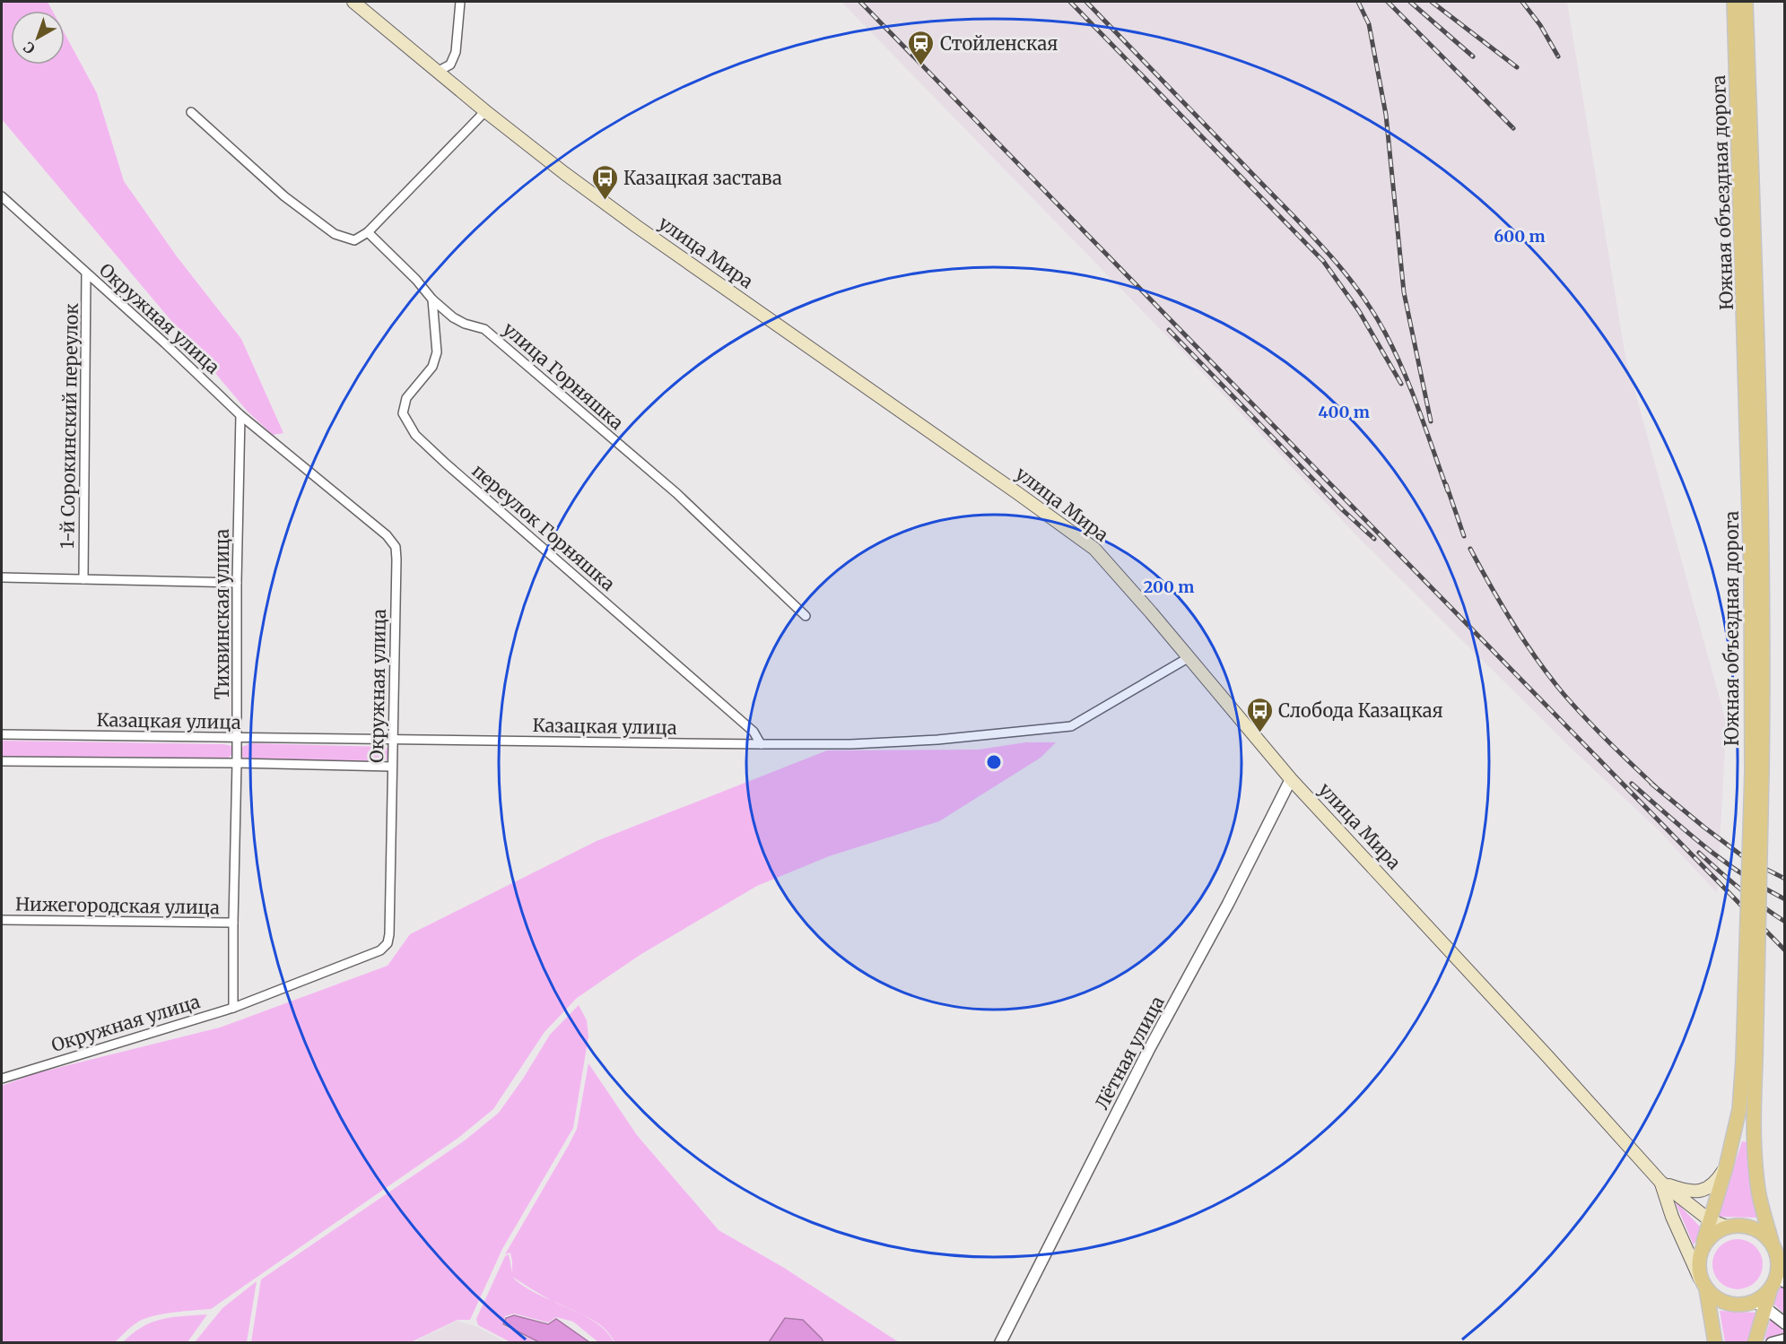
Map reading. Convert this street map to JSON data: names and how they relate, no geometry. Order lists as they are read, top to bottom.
{
  "streets": {
    "main road": ["Южная объездная дорога", "улица Мира"],
    "street": [
      "Окружная улица",
      "улица Горняшка",
      "1-й Сорокинский переулок",
      "переулок Горняшка",
      "Тихвинская улица",
      "Казацкая улица",
      "Нижегородская улица",
      "Лётная улица"
    ]
  },
  "crossings": [
    ["Южная объездная дорога", "улица Мира"],
    ["улица Мира", "Казацкая улица"],
    ["улица Мира", "Лётная улица"],
    ["Окружная улица", "1-й Сорокинский переулок"],
    ["Окружная улица", "Тихвинская улица"],
    ["Окружная улица", "Казацкая улица"],
    ["улица Горняшка", "переулок Горняшка"],
    ["переулок Горняшка", "Казацкая улица"],
    ["Тихвинская улица", "Казацкая улица"],
    ["Тихвинская улица", "Нижегородская улица"]
  ],
  "places": {
    "station": ["Стойленская"],
    "bus stop": ["Казацкая застава", "Слобода Казацкая"]
  },
  "north": "bottom left",
  "rings": ["600 m", "400 m", "200 m"]
}
